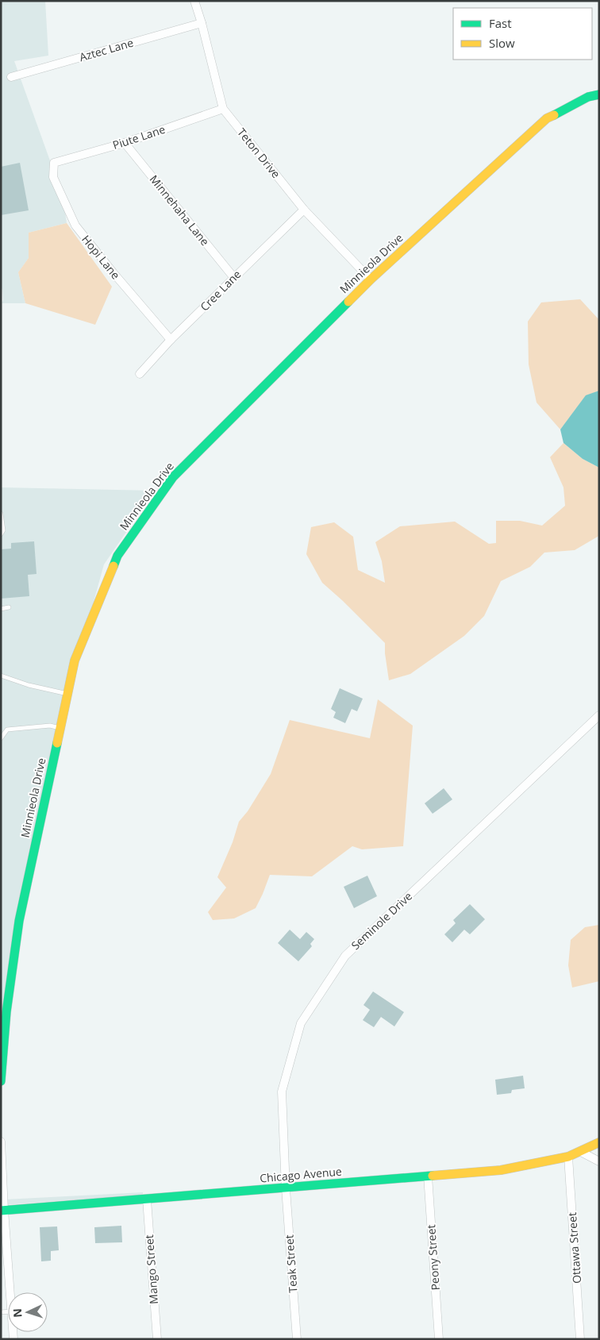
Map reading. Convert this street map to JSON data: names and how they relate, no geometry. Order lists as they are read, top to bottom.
{
  "streets": {
    "street": [
      "Aztec Lane",
      "Piute Lane",
      "Teton Drive",
      "Minnehaha Lane",
      "Hopi Lane",
      "Minnieola Drive",
      "Cree Lane",
      "Seminole Drive",
      "Chicago Avenue",
      "Ottawa Street",
      "Peony Street",
      "Teak Street",
      "Mango Street"
    ]
  },
  "crossings": [
    ["Aztec Lane", "Teton Drive"],
    ["Piute Lane", "Teton Drive"],
    ["Piute Lane", "Minnehaha Lane"],
    ["Piute Lane", "Hopi Lane"],
    ["Teton Drive", "Minnieola Drive"],
    ["Teton Drive", "Cree Lane"],
    ["Minnehaha Lane", "Cree Lane"],
    ["Hopi Lane", "Cree Lane"],
    ["Seminole Drive", "Chicago Avenue"],
    ["Seminole Drive", "Teak Street"],
    ["Chicago Avenue", "Ottawa Street"],
    ["Chicago Avenue", "Peony Street"],
    ["Chicago Avenue", "Teak Street"],
    ["Chicago Avenue", "Mango Street"]
  ],
  "legend": ["Fast", "Slow"],
  "north": "left"
}
